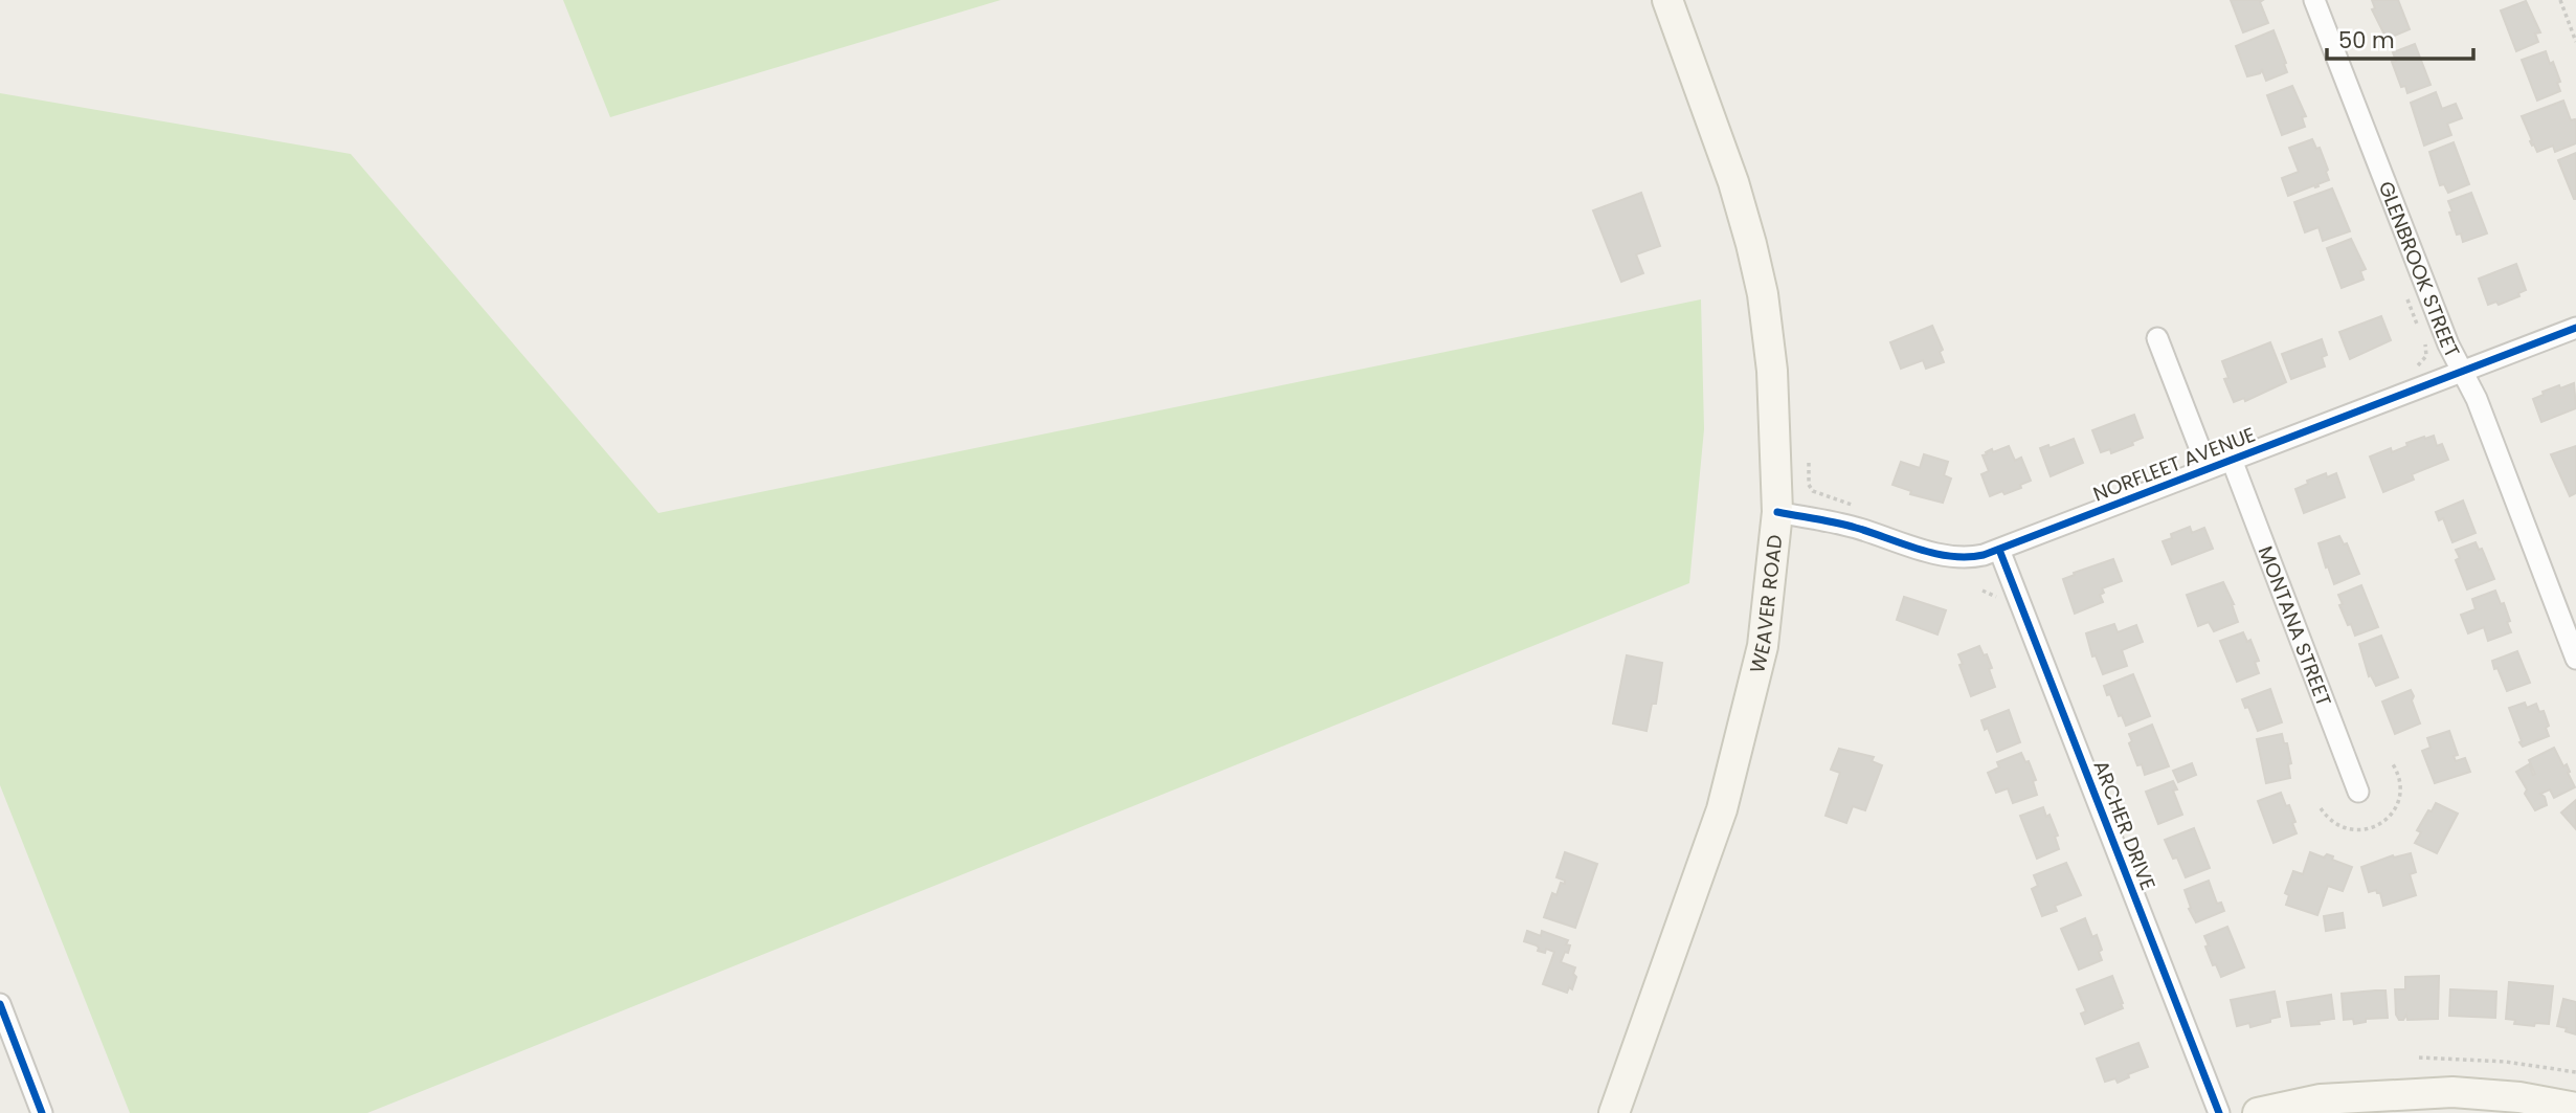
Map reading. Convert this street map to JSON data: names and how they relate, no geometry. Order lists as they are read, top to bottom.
{
  "streets": {
    "main road": ["WEAVER ROAD"],
    "street": [
      "GLENBROOK STREET",
      "NORFLEET AVENUE",
      "MONTANA STREET",
      "ARCHER DRIVE"
    ]
  },
  "crossings": [
    ["GLENBROOK STREET", "NORFLEET AVENUE"],
    ["NORFLEET AVENUE", "WEAVER ROAD"],
    ["NORFLEET AVENUE", "MONTANA STREET"],
    ["NORFLEET AVENUE", "ARCHER DRIVE"]
  ],
  "scale_bar": "50 m"
}
